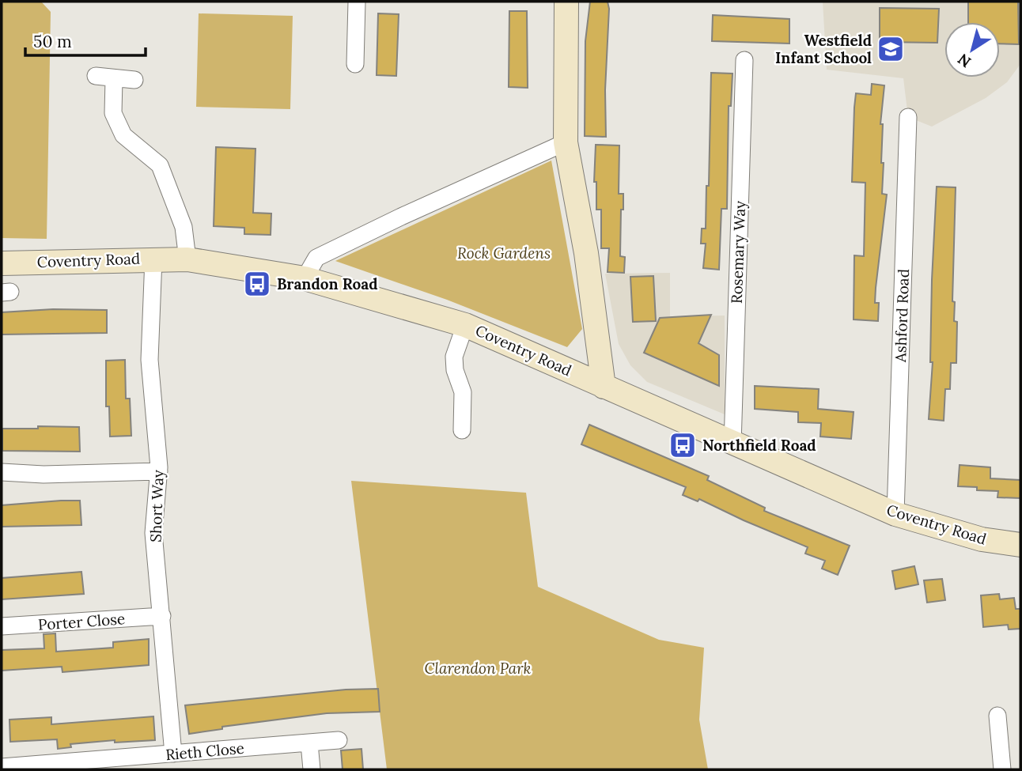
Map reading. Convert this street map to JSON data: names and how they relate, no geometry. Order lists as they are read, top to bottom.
{
  "streets": {
    "main road": ["Coventry Road"],
    "street": [
      "Rosemary Way",
      "Ashford Road",
      "Short Way",
      "Porter Close",
      "Rieth Close"
    ]
  },
  "crossings": [
    ["Rosemary Way", "Coventry Road"],
    ["Coventry Road", "Ashford Road"],
    ["Coventry Road", "Short Way"],
    ["Short Way", "Porter Close"],
    ["Short Way", "Rieth Close"]
  ],
  "parks": ["Rock Gardens", "Clarendon Park"],
  "places": {
    "school or university": ["Westfield Infant School"],
    "bus stop": ["Brandon Road", "Northfield Road"]
  },
  "scale_bar": "50 m",
  "north": "bottom left"
}
